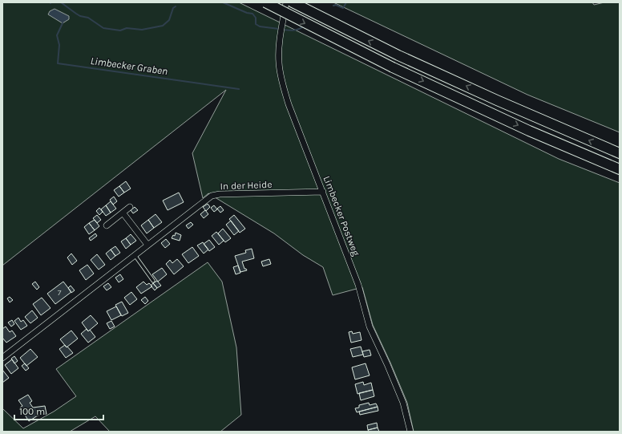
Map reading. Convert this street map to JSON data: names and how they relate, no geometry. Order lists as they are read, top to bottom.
{
  "streets": {
    "street": ["In der Heide", "Limbecker Postweg"]
  },
  "crossings": [
    ["In der Heide", "Limbecker Postweg"]
  ],
  "water": ["Limbecker Graben"],
  "house_numbers": ["7"],
  "scale_bar": "100 m"
}
